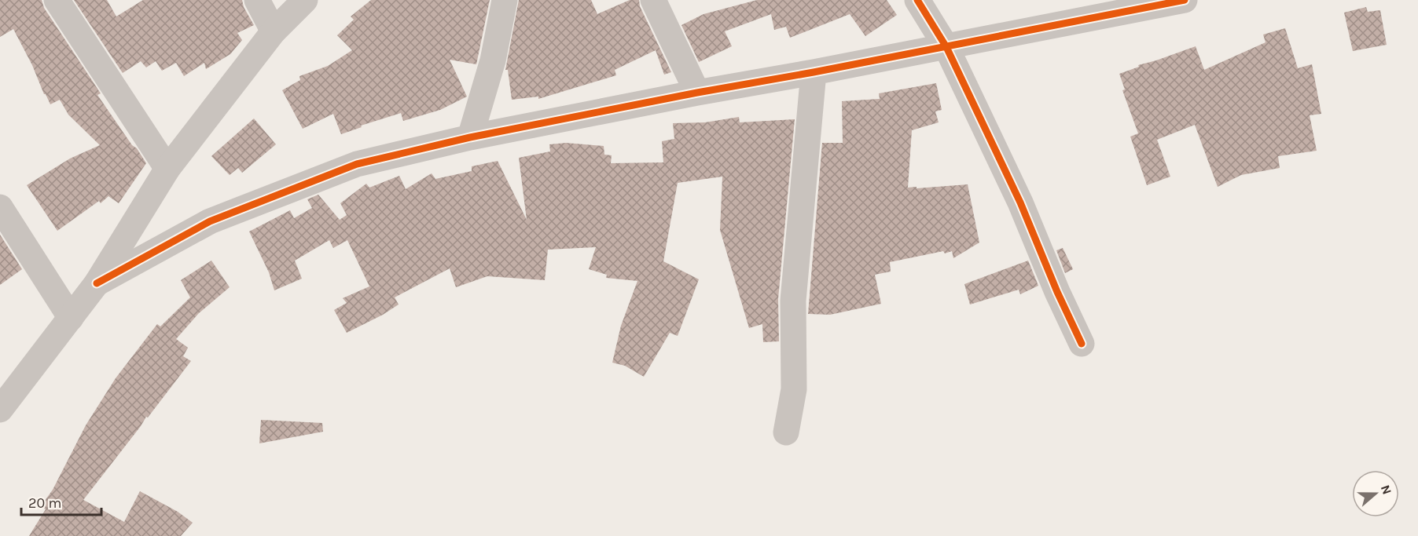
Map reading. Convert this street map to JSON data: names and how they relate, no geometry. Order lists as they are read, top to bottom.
{
  "scale_bar": "20 m",
  "north": "right"
}
